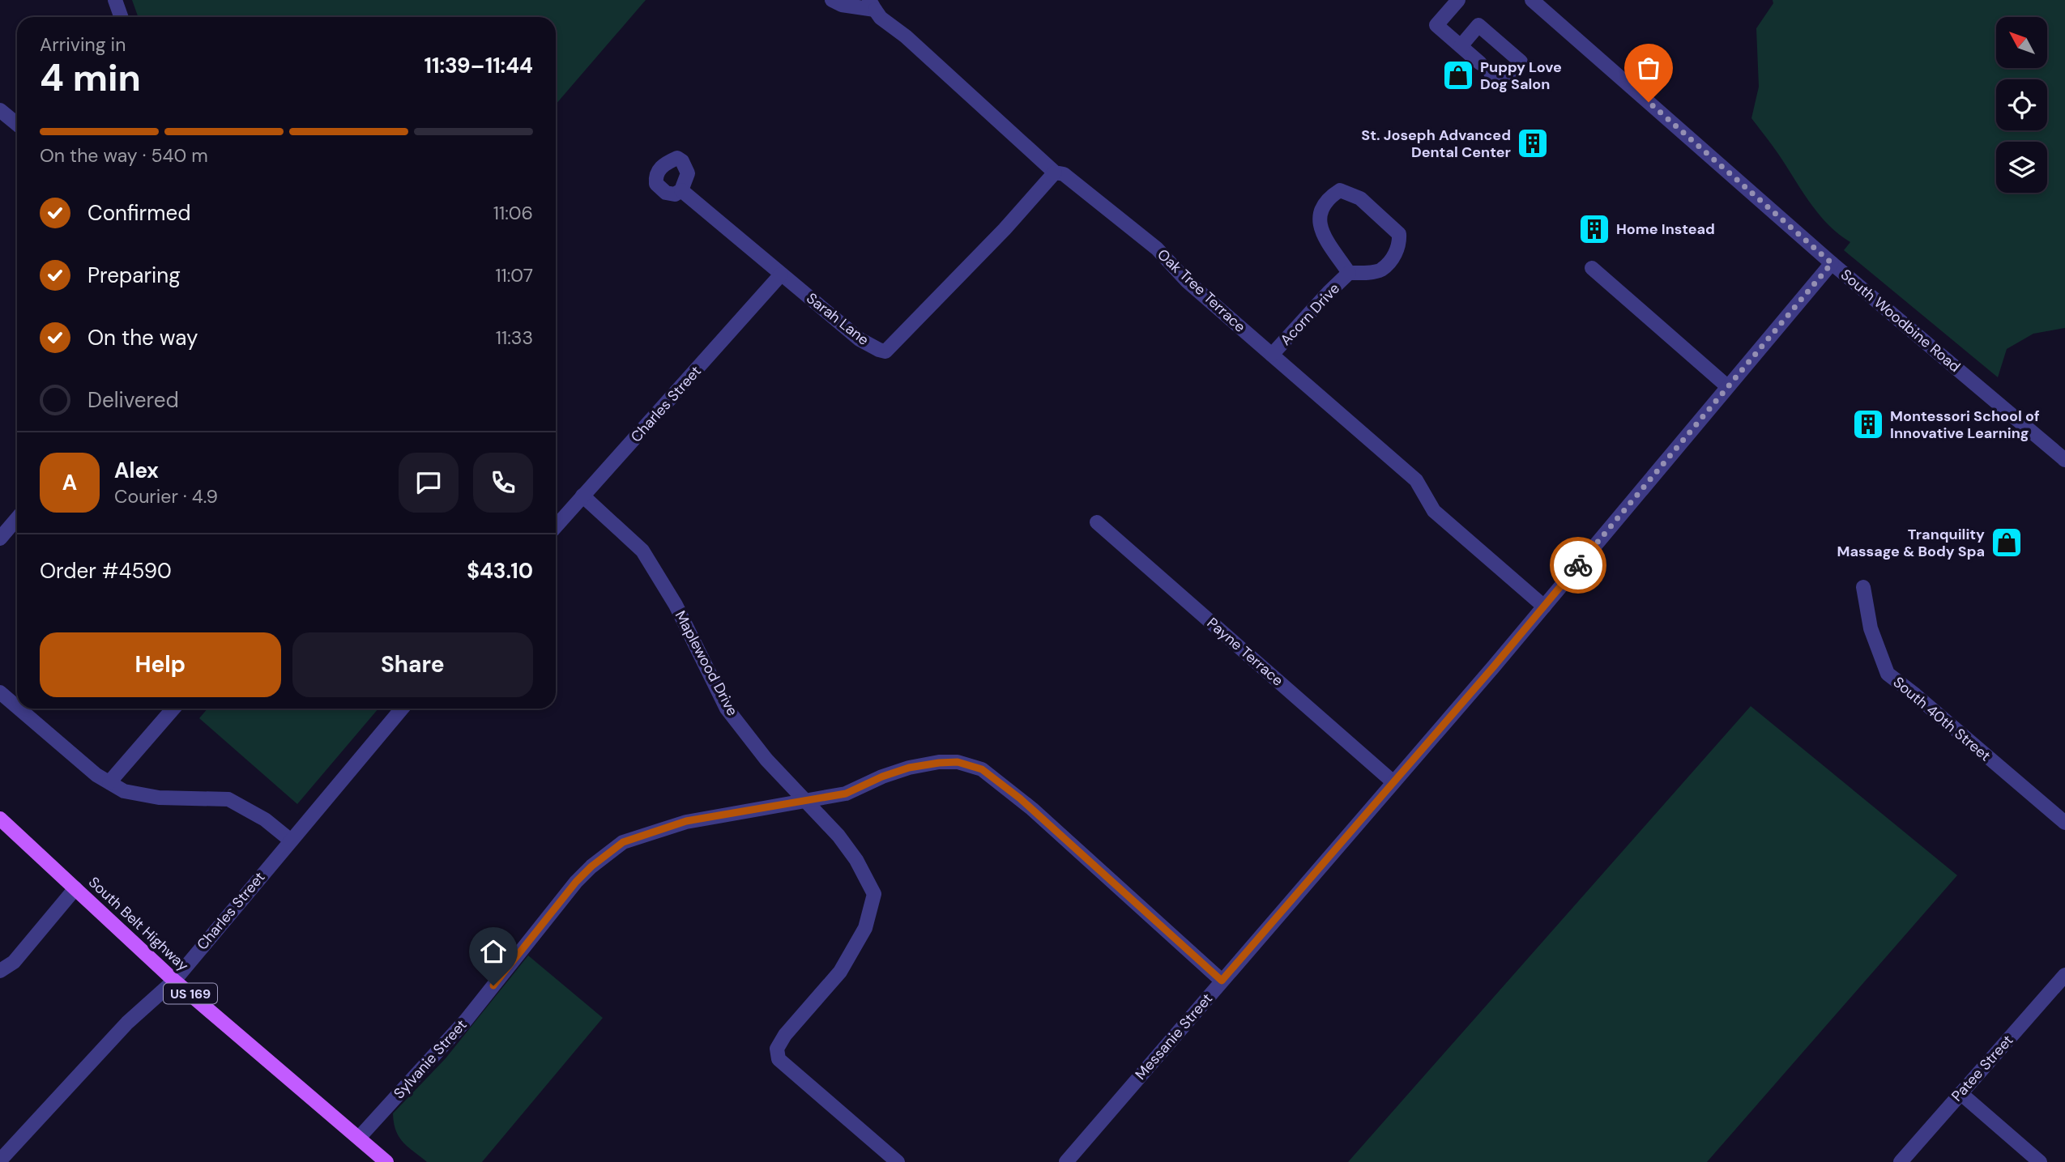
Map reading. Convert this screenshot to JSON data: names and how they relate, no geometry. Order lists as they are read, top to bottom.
{
  "streets": {
    "main road": ["South Belt Highway", "US 169"],
    "street": [
      "Oak Tree Terrace",
      "Acorn Drive",
      "Sarah Lane",
      "South Woodbine Road",
      "Charles Street",
      "Payne Terrace",
      "Maplewood Drive",
      "South 40th Street",
      "Messanie Street",
      "Sylvanie Street",
      "Patee Street"
    ]
  },
  "crossings": [
    ["Oak Tree Terrace", "Acorn Drive"],
    ["Oak Tree Terrace", "Sarah Lane"],
    ["Oak Tree Terrace", "Messanie Street"],
    ["Sarah Lane", "Charles Street"],
    ["South Woodbine Road", "Messanie Street"],
    ["Charles Street", "Maplewood Drive"],
    ["Charles Street", "South Belt Highway"],
    ["Payne Terrace", "Messanie Street"],
    ["Maplewood Drive", "Sylvanie Street"],
    ["South Belt Highway", "Sylvanie Street"],
    ["Messanie Street", "Sylvanie Street"]
  ],
  "places": {
    "shop": ["Puppy Love Dog Salon", "Tranquility Massage & Body Spa"],
    "building": ["St. Joseph Advanced Dental Center", "Home Instead", "Montessori School of Innovative Learning"]
  },
  "north": "top left",
  "page": {
    "heading": ["4 min", "Arriving in", "11:39–11:44"],
    "panel": [
      "Alex",
      "Courier · 4.9",
      "Order #4590",
      "$43.10"
    ],
    "bar": "On the way · 540 m",
    "list": [
      ["Confirmed", "11:06"],
      ["Preparing", "11:07"],
      ["On the way", "11:33"],
      "Delivered"
    ],
    "round": "A",
    "buttons": ["Help", "Share"]
  }
}
